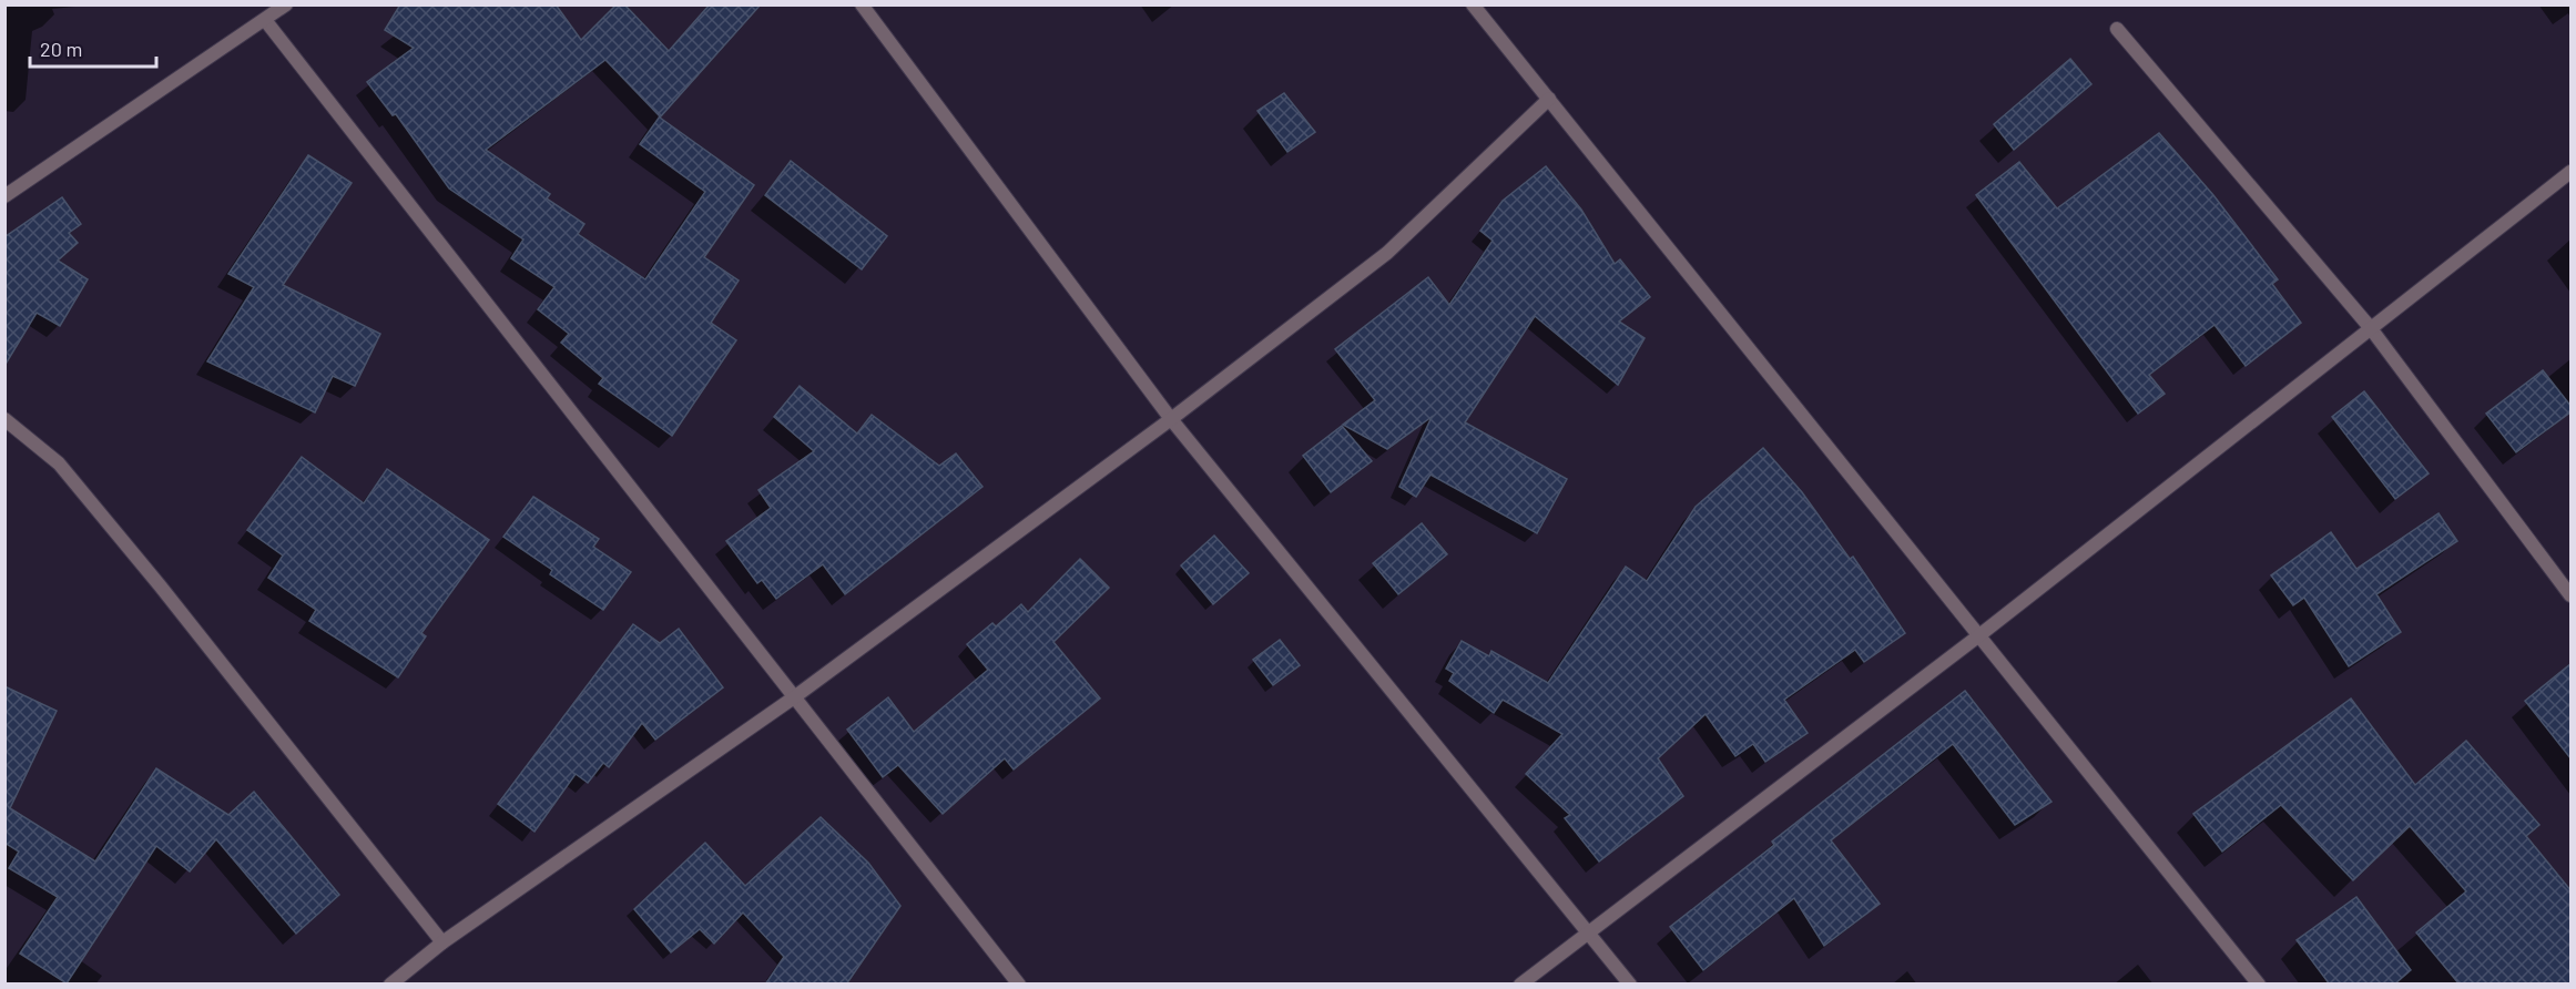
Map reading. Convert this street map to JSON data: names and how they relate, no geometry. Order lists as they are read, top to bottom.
{
  "scale_bar": "20 m"
}
